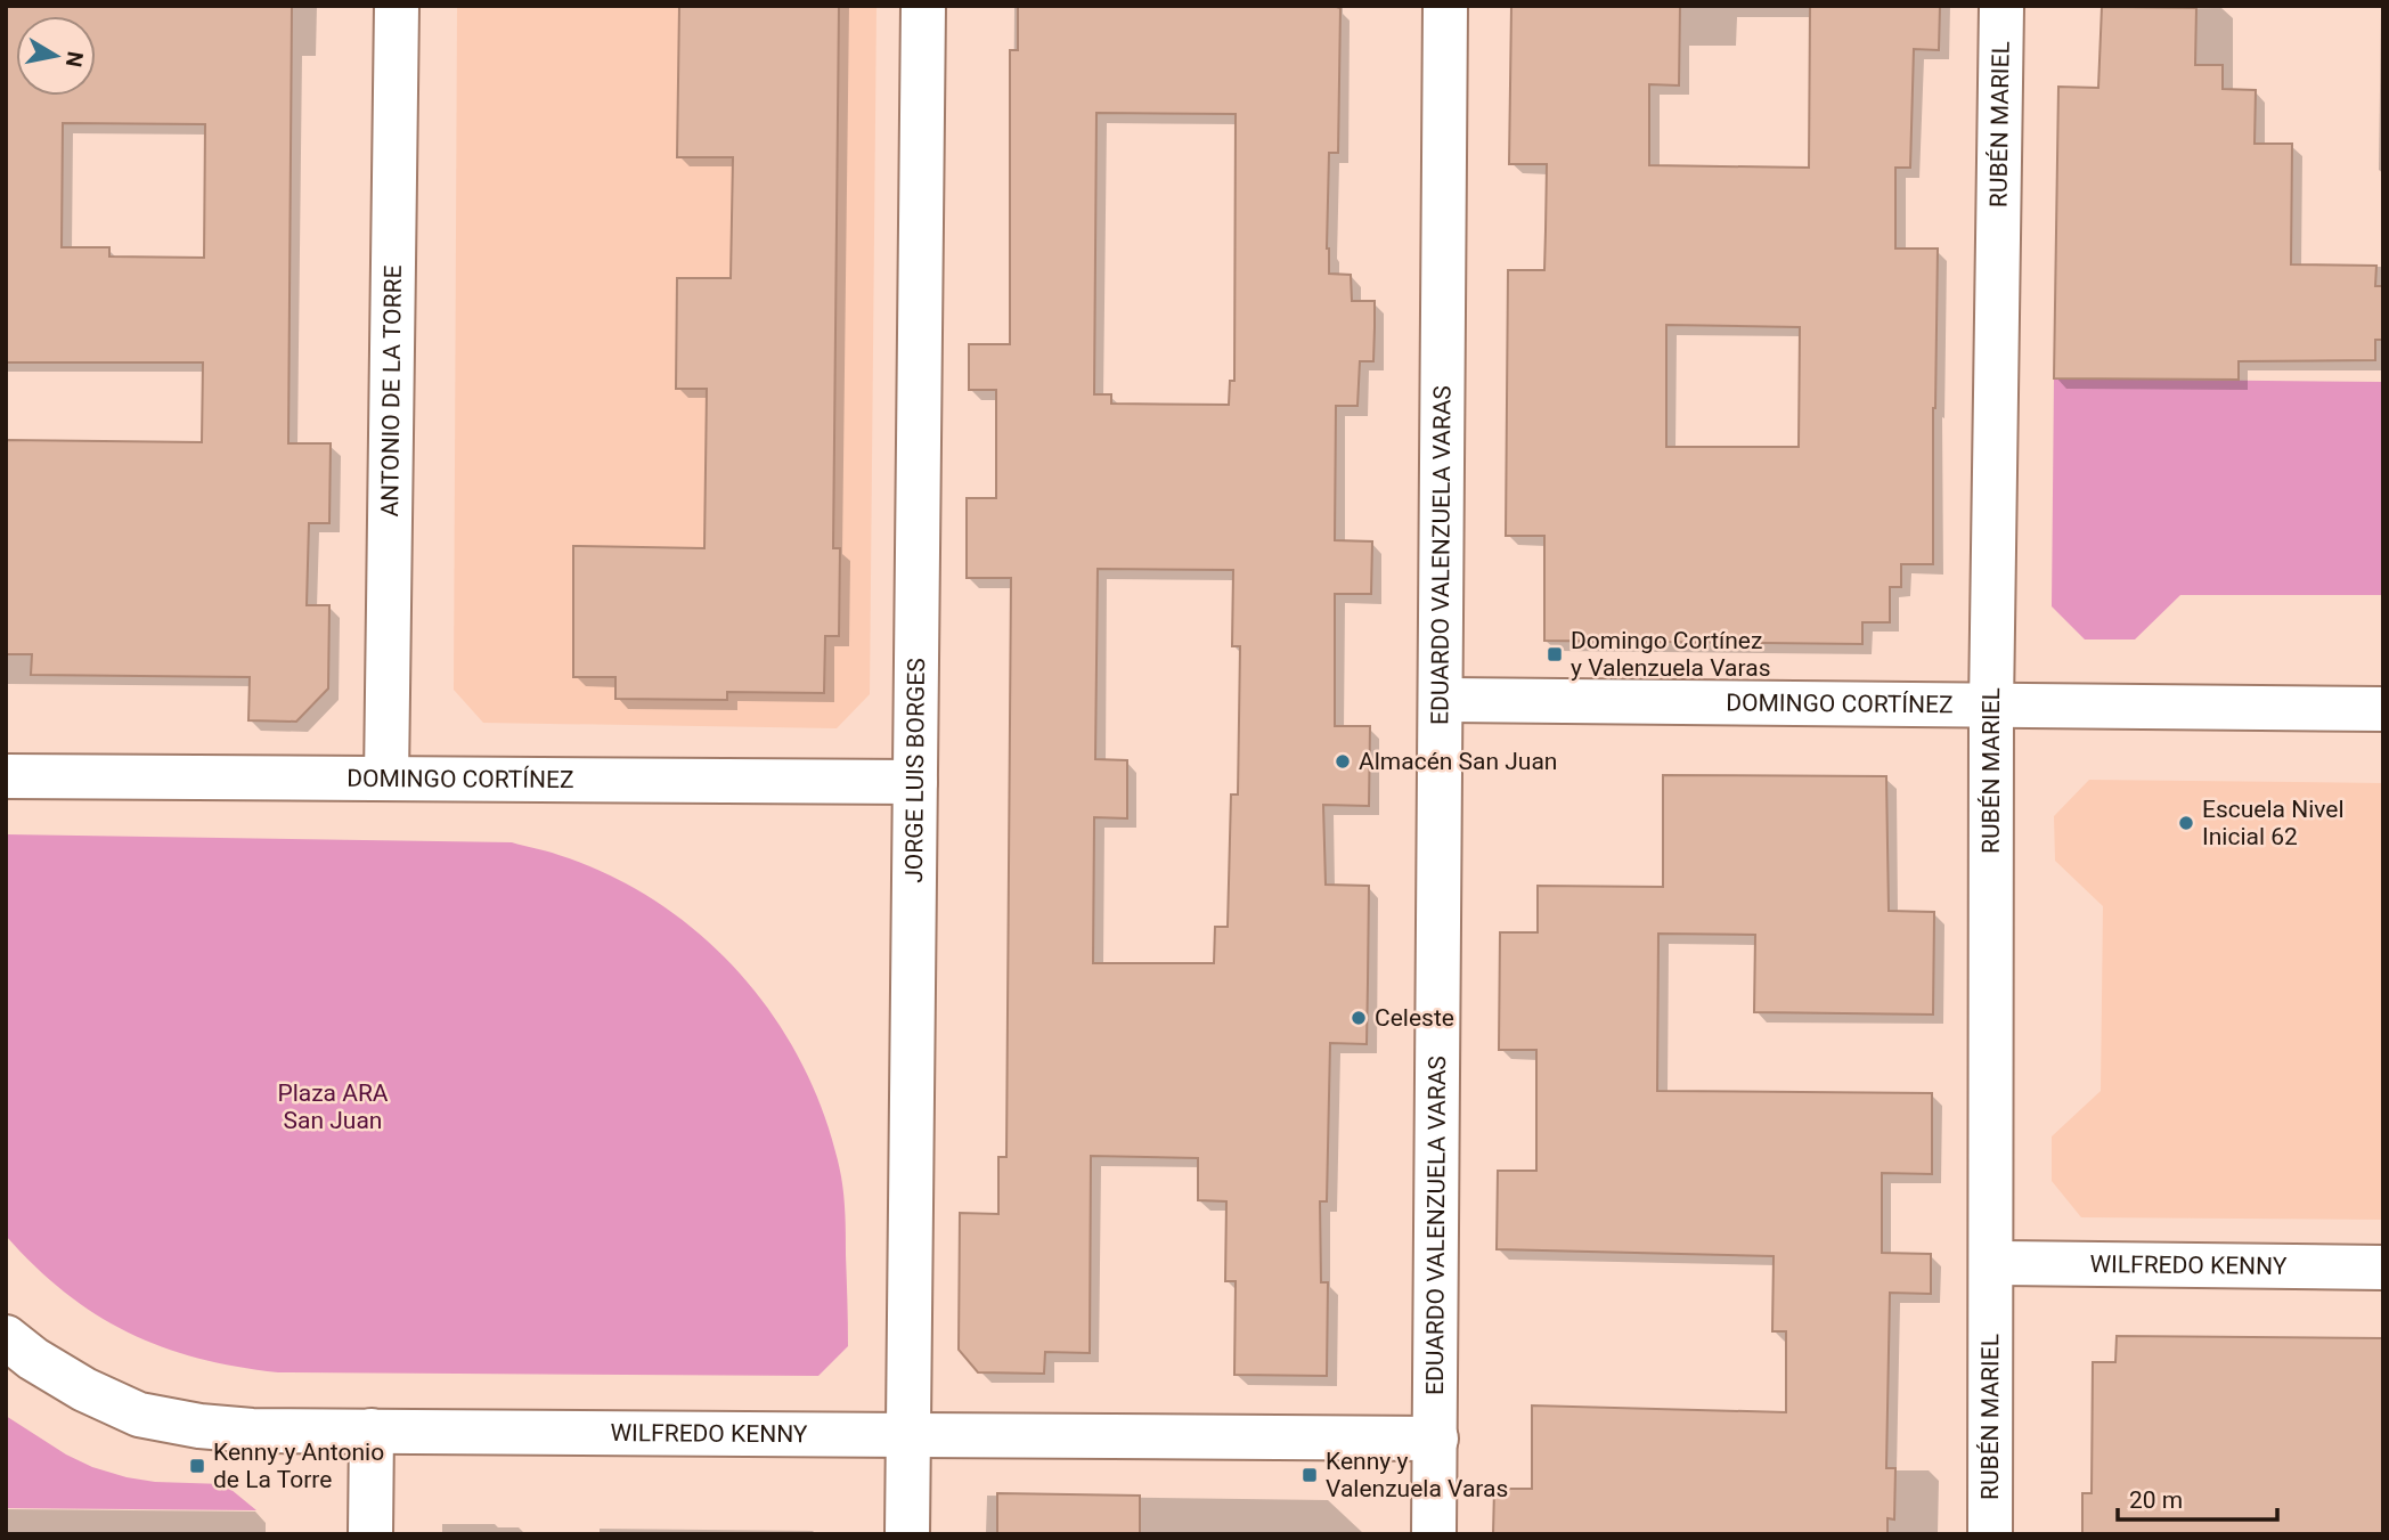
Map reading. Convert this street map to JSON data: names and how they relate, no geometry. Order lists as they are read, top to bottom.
{
  "streets": {
    "street": [
      "RUBÉN MARIEL",
      "ANTONIO DE LA TORRE",
      "EDUARDO VALENZUELA VARAS",
      "DOMINGO CORTÍNEZ",
      "JORGE LUIS BORGES",
      "WILFREDO KENNY"
    ]
  },
  "crossings": [
    ["RUBÉN MARIEL", "DOMINGO CORTÍNEZ"],
    ["RUBÉN MARIEL", "WILFREDO KENNY"],
    ["ANTONIO DE LA TORRE", "DOMINGO CORTÍNEZ"],
    ["EDUARDO VALENZUELA VARAS", "DOMINGO CORTÍNEZ"],
    ["EDUARDO VALENZUELA VARAS", "WILFREDO KENNY"],
    ["DOMINGO CORTÍNEZ", "JORGE LUIS BORGES"],
    ["JORGE LUIS BORGES", "WILFREDO KENNY"]
  ],
  "parks": ["Plaza ARA San Juan"],
  "places": {
    "transit": ["Domingo Cortínez y Valenzuela Varas", "Kenny y Antonio de La Torre", "Kenny y Valenzuela Varas"],
    "other": ["Almacén San Juan", "Escuela Nivel Inicial 62", "Celeste"]
  },
  "scale_bar": "20 m",
  "north": "right"
}
